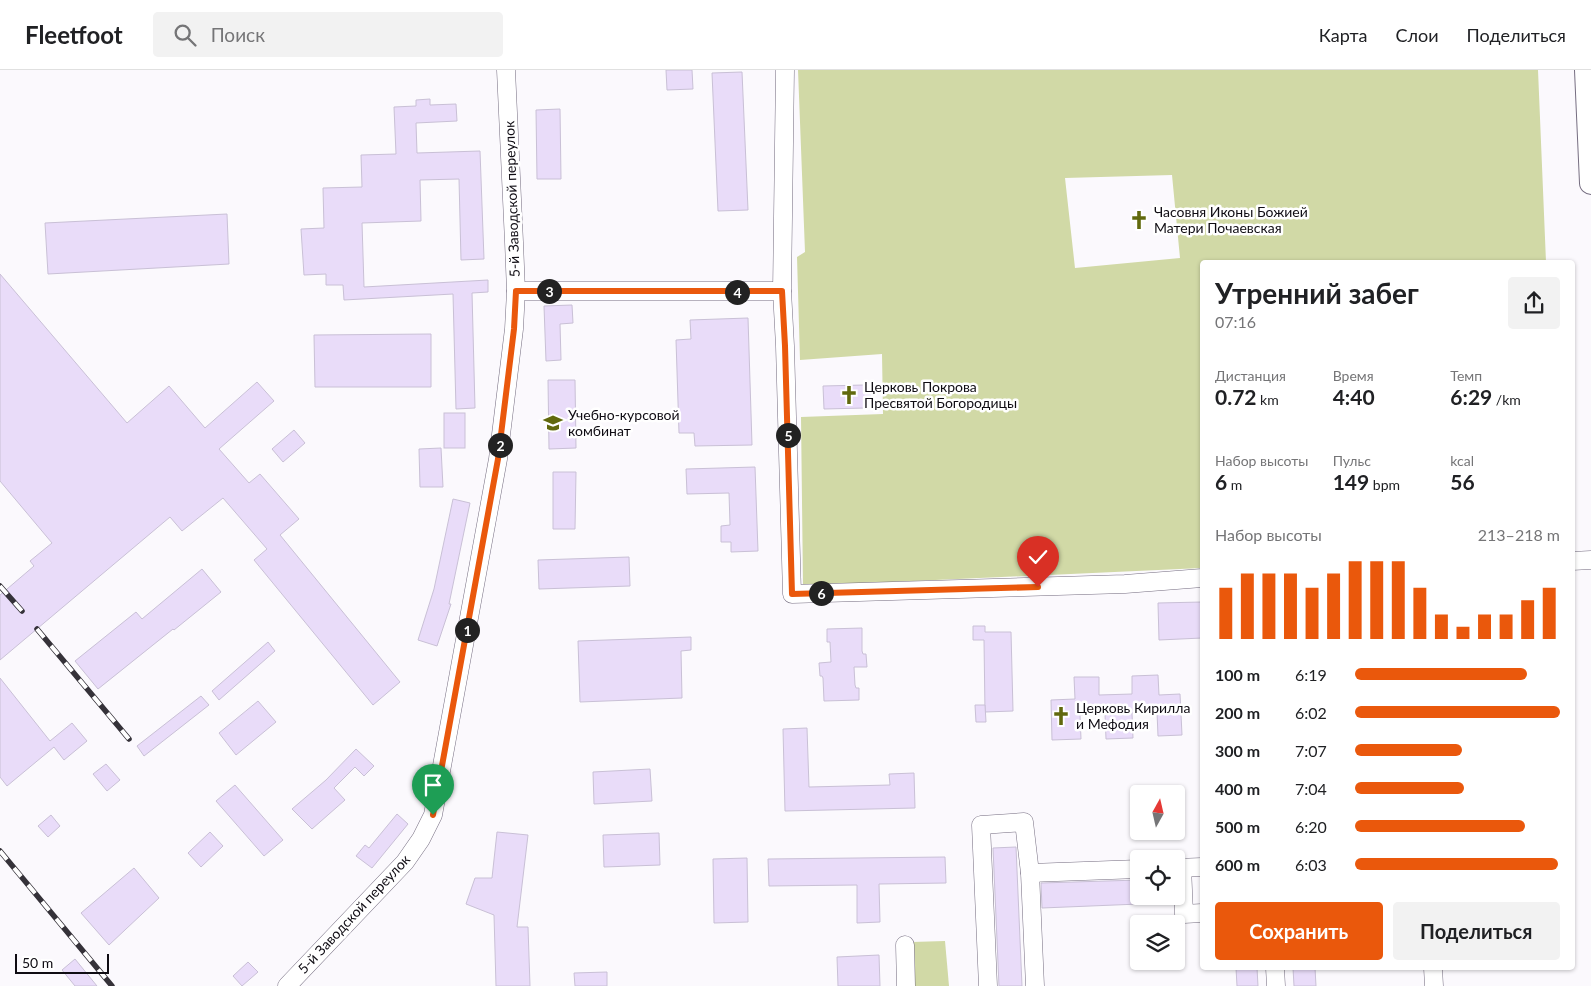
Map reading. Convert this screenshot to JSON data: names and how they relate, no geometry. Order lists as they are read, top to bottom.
{
  "streets": {
    "street": ["5-й Заводской переулок"]
  },
  "places": {
    "church": ["Часовня Иконы Божией Матери Почаевская", "Церковь Покрова Пресвятой Богородицы", "Церковь Кирилла и Мефодия"],
    "school or university": ["Учебно-курсовой комбинат"]
  },
  "scale_bar": "50 m",
  "north": "top",
  "page": {
    "header": "Fleetfoot",
    "search": "Поиск",
    "nav": ["Карта", "Слои", "Поделиться"],
    "heading": ["Утренний забег", "07:16"],
    "pins": [
      "3",
      "4",
      "5",
      "2",
      "6",
      "1"
    ],
    "stats": [
      ["Дистанция", "0.72 km"],
      ["Время", "4:40"],
      ["Темп", "6:29 /km"],
      ["Набор высоты", "6 m"],
      ["Пульс", "149 bpm"],
      ["kcal", "56"]
    ],
    "chart": ["Набор высоты", "213–218 m"],
    "list": [
      {
        "name": "100 m",
        "note": "6:19"
      },
      {
        "name": "200 m",
        "note": "6:02"
      },
      {
        "name": "300 m",
        "note": "7:07"
      },
      {
        "name": "400 m",
        "note": "7:04"
      },
      {
        "name": "500 m",
        "note": "6:20"
      },
      {
        "name": "600 m",
        "note": "6:03"
      }
    ],
    "buttons": ["Сохранить", "Поделиться"],
    "scale": "50 m"
  }
}
